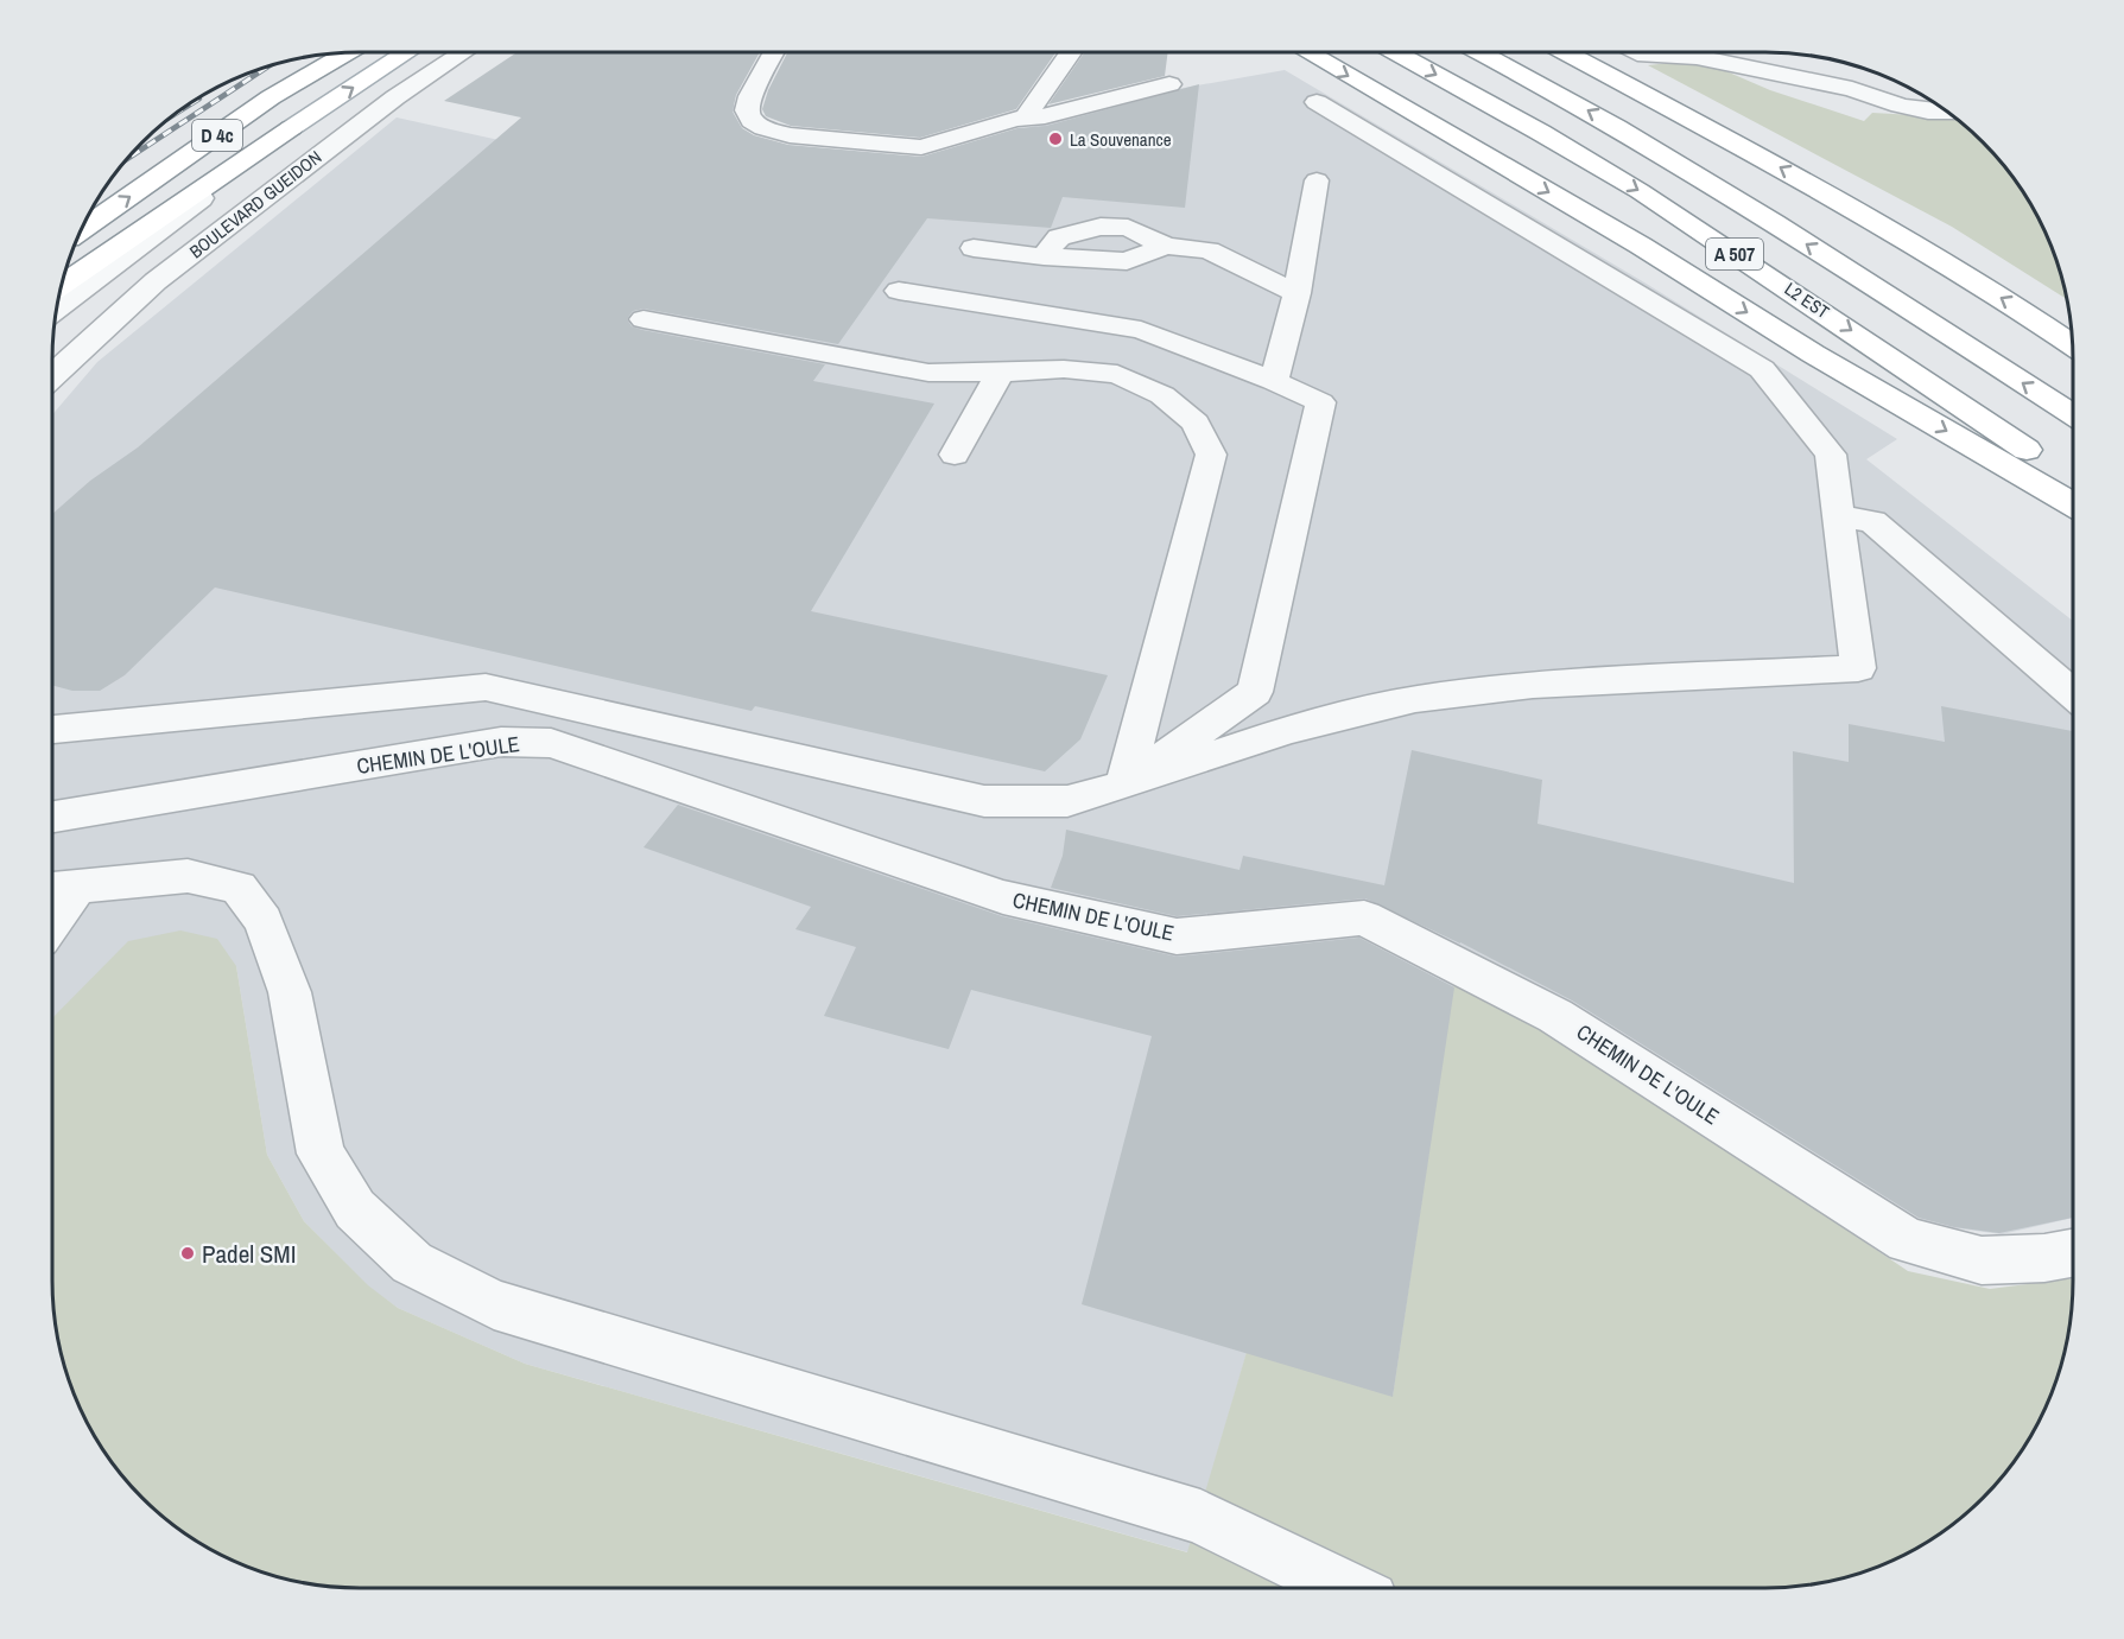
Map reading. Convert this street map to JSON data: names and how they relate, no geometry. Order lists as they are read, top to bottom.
{
  "streets": {
    "main road": [
      "D 4c",
      "BOULEVARD GUEIDON",
      "A 507",
      "L2 EST"
    ],
    "street": ["CHEMIN DE L'OULE"]
  },
  "places": ["La Souvenance", "Padel SMI"]
}
